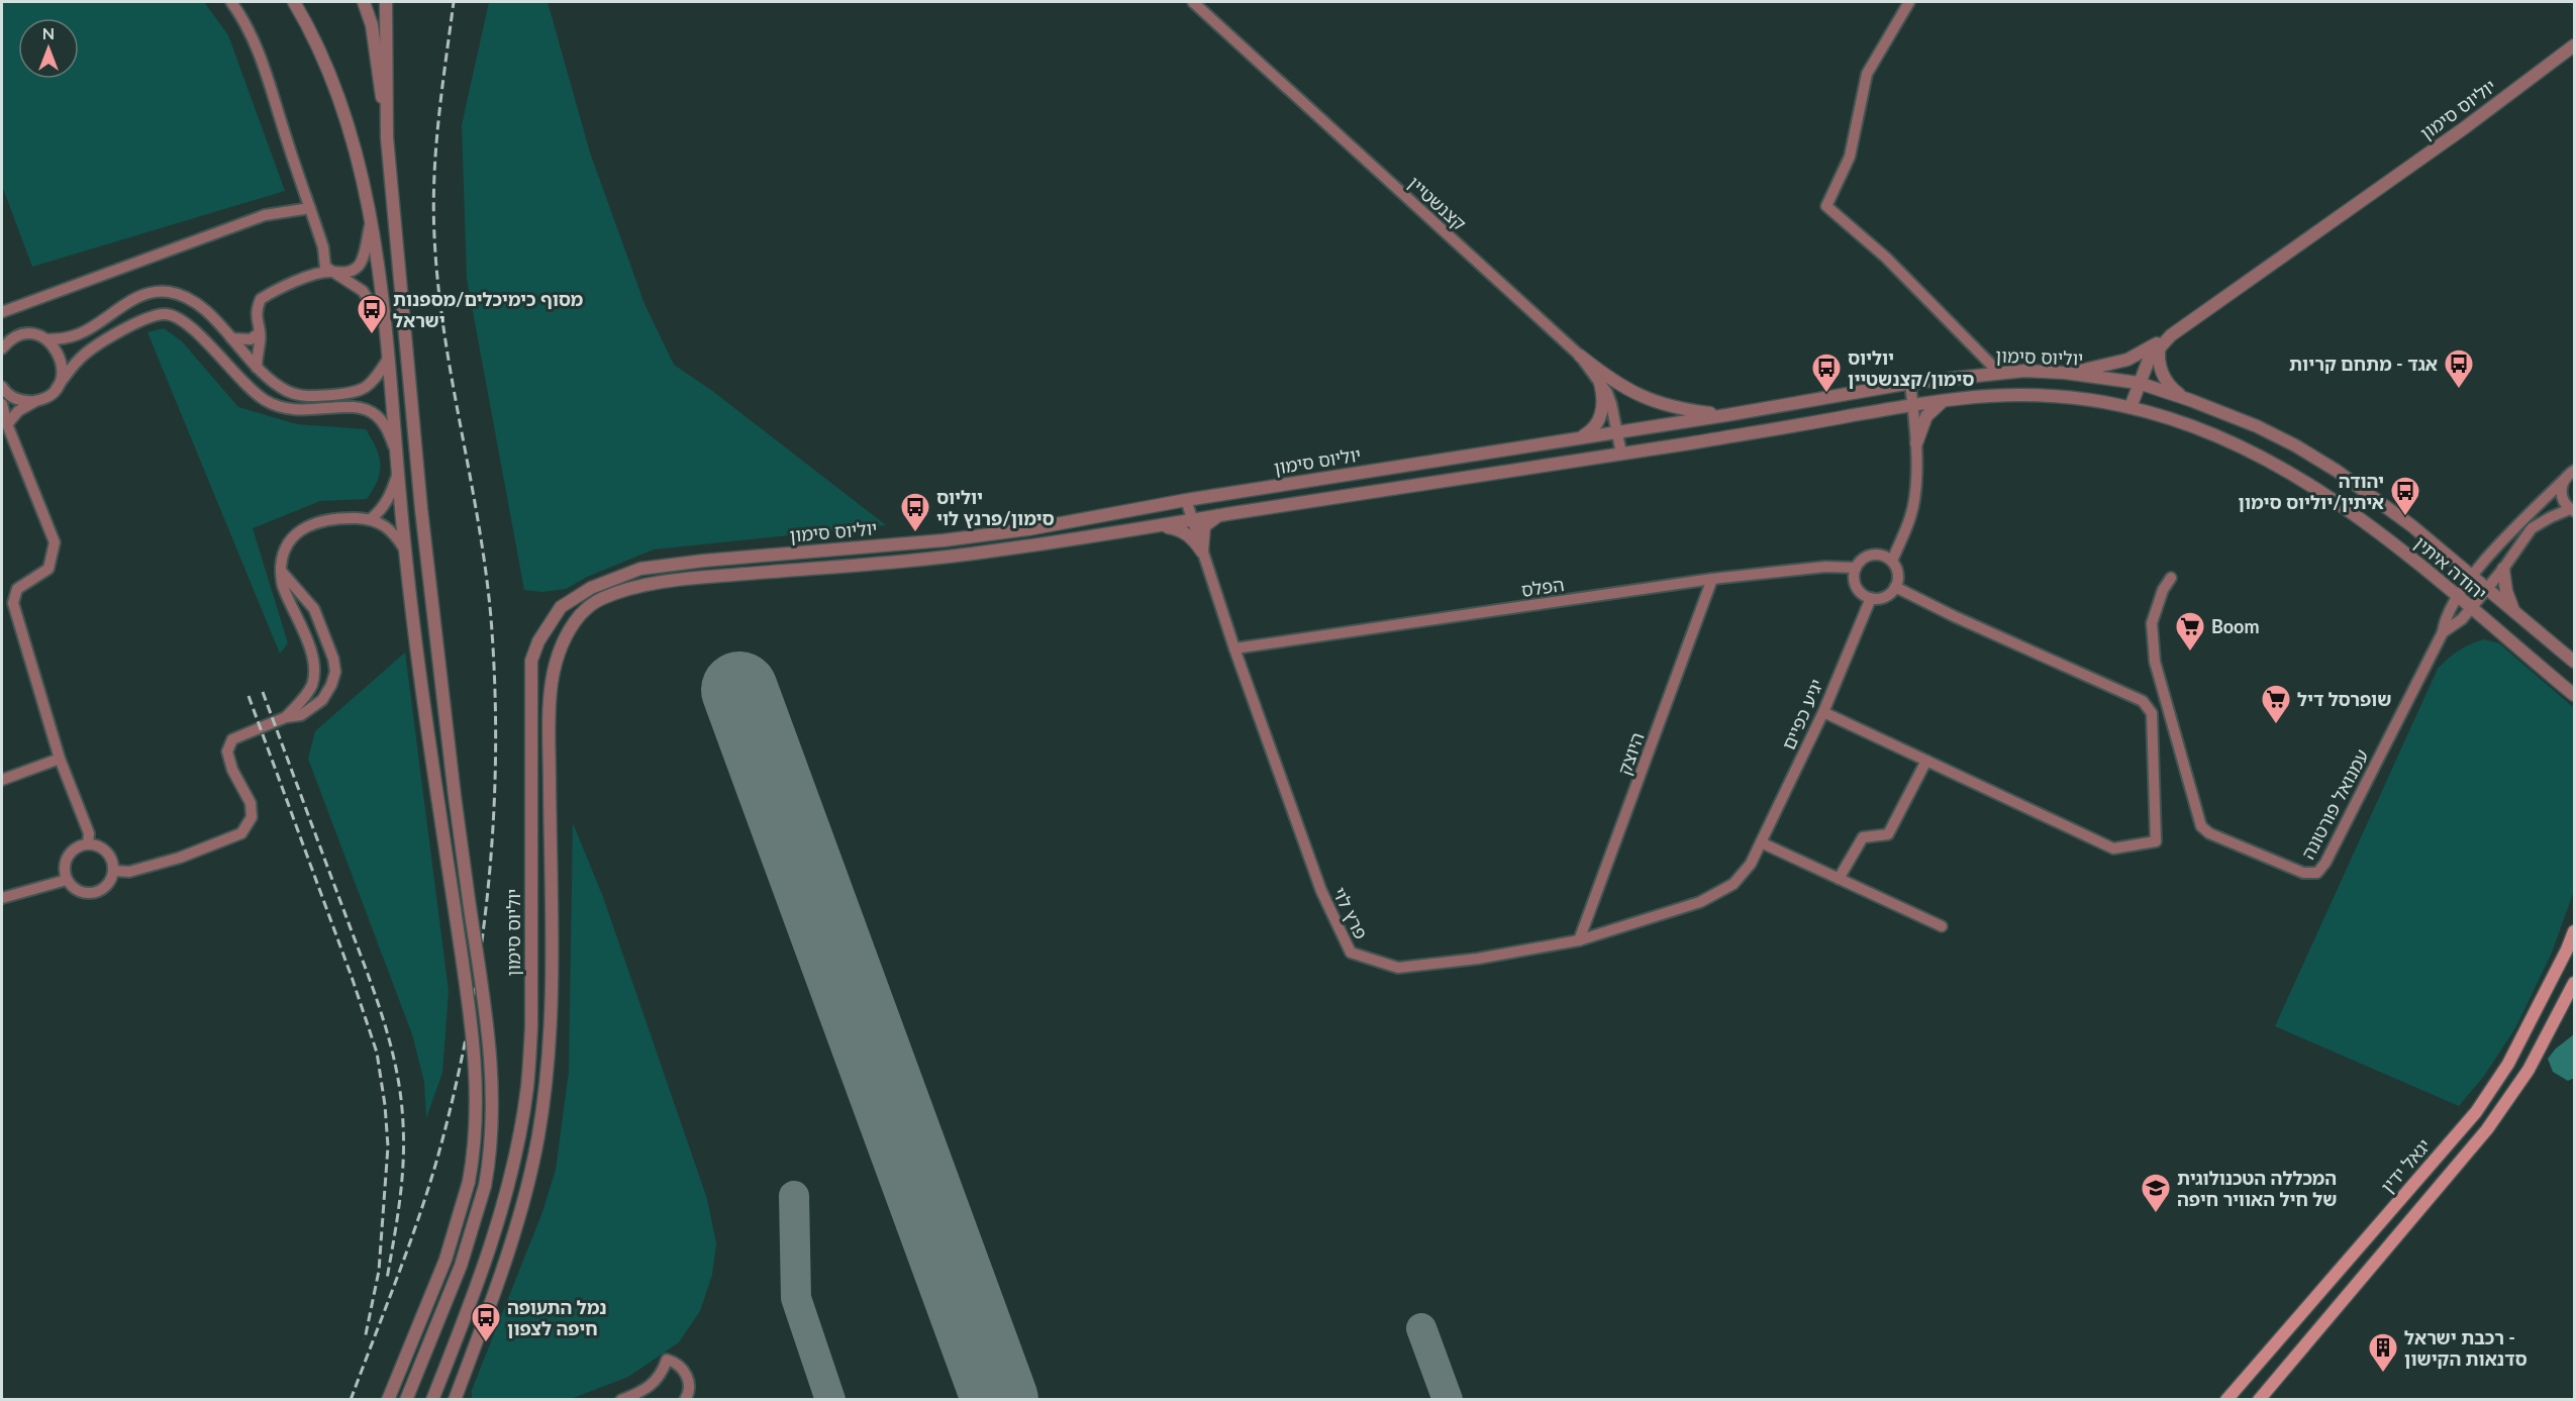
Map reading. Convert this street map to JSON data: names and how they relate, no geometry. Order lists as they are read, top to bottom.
{
  "streets": {
    "main road": ["יגאל ידין"],
    "street": [
      "יוליוס סימון",
      "קצנשטיין",
      "יהודה איתין",
      "הפלס",
      "יגיע כפיים",
      "היוצק",
      "עמנואל פורטונה",
      "פרץ לוי"
    ]
  },
  "crossings": [
    ["יוליוס סימון", "קצנשטיין"],
    ["יוליוס סימון", "יהודה איתין"],
    ["יוליוס סימון", "פרץ לוי"],
    ["יהודה איתין", "עמנואל פורטונה"],
    ["הפלס", "יגיע כפיים"],
    ["הפלס", "היוצק"],
    ["הפלס", "פרץ לוי"],
    ["יגיע כפיים", "פרץ לוי"],
    ["היוצק", "פרץ לוי"]
  ],
  "places": {
    "bus stop": [
      "מסוף כימיכלים/מספנות ישראל",
      "אגד - מתחם קריות",
      "יוליוס סימון/קצנשטיין",
      "יהודה איתין/יוליוס סימון",
      "יוליוס סימון/פרנץ לוי",
      "נמל התעופה חיפה לצפון"
    ],
    "supermarket": ["Boom", "שופרסל דיל"],
    "school or university": ["המכללה הטכנולוגית של חיל האוויר חיפה"],
    "building": ["רכבת ישראל - סדנאות הקישון"]
  },
  "north": "top"
}
